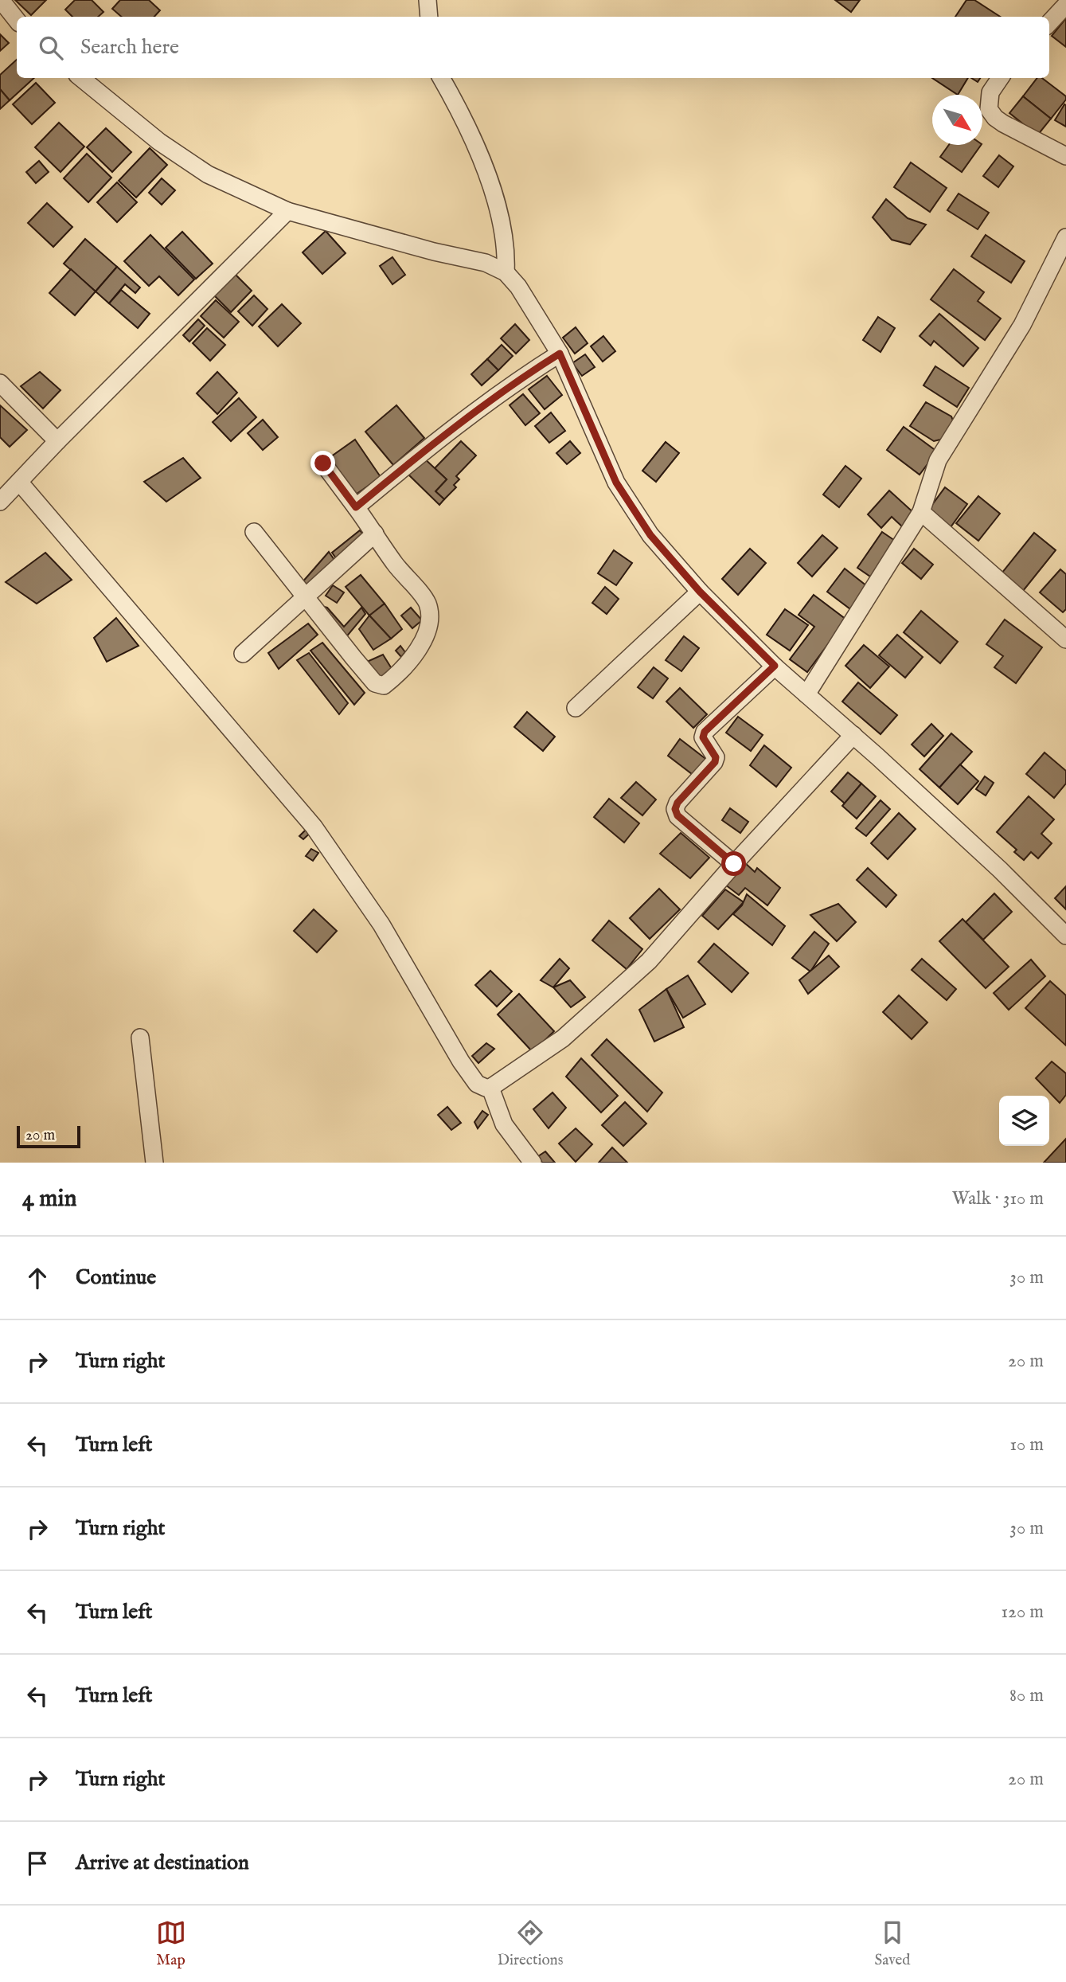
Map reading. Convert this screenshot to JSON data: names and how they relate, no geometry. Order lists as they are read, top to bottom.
{
  "scale_bar": "20 m",
  "north": "bottom right",
  "page": {
    "search": "Search here",
    "scale": "20 m",
    "heading": ["4 min", "Walk · 310 m"],
    "list": [
      ["Continue", "30 m"],
      ["Turn right", "20 m"],
      ["Turn left", "10 m"],
      ["Turn right", "30 m"],
      ["Turn left", "120 m"],
      ["Turn left", "80 m"],
      ["Turn right", "20 m"],
      "Arrive at destination"
    ],
    "nav": ["Map", "Directions", "Saved"]
  }
}
